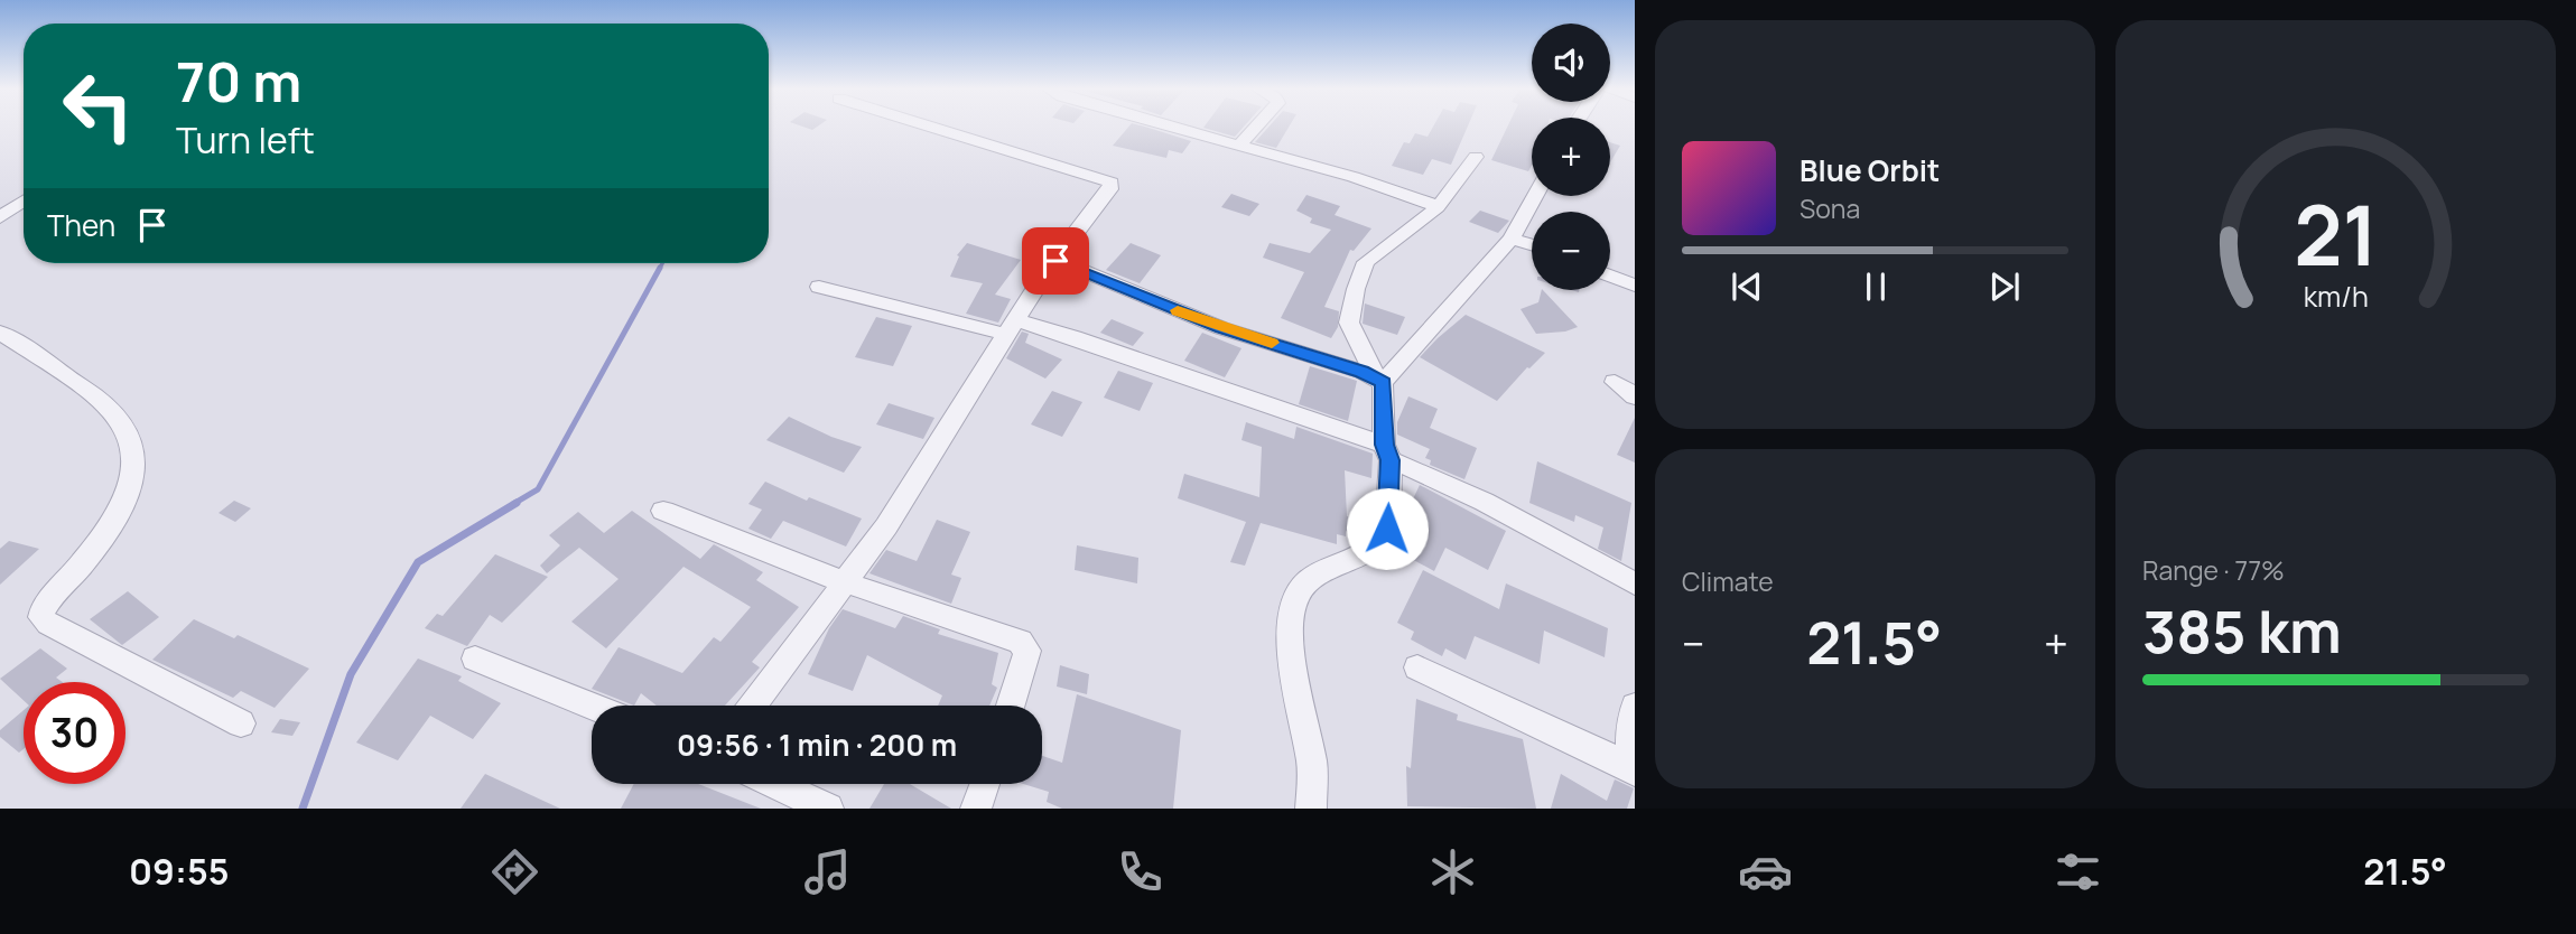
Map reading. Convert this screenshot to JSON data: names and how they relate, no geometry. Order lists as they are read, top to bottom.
{
  "page": {
    "map_buttons": ["+", "−"],
    "turn": ["70 m", "Turn left"],
    "song": ["Blue Orbit", "Sona"],
    "then": "Then",
    "tile": [
      "Climate",
      ["Range · 77%", "385 km"]
    ],
    "heat": ["−", "21.5°", "+"],
    "limit": "30",
    "trip": "09:56 · 1 min · 200 m",
    "tabs": ["09:55", "21.5°"],
    "gauge": ["21", "km/h"]
  }
}
